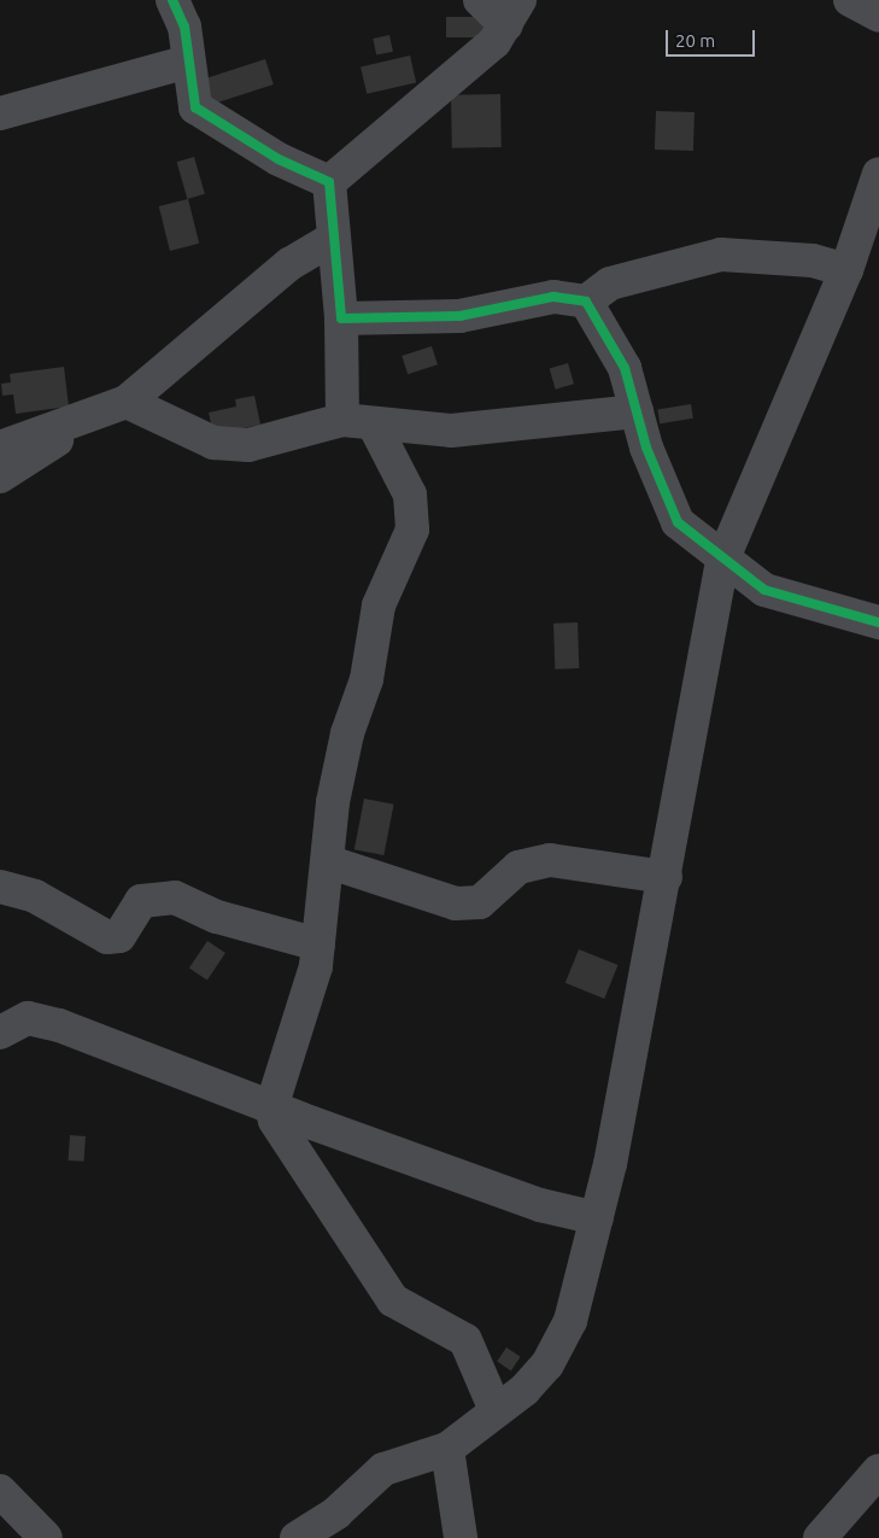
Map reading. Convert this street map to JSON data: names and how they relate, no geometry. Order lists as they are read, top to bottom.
{
  "scale_bar": "20 m"
}
